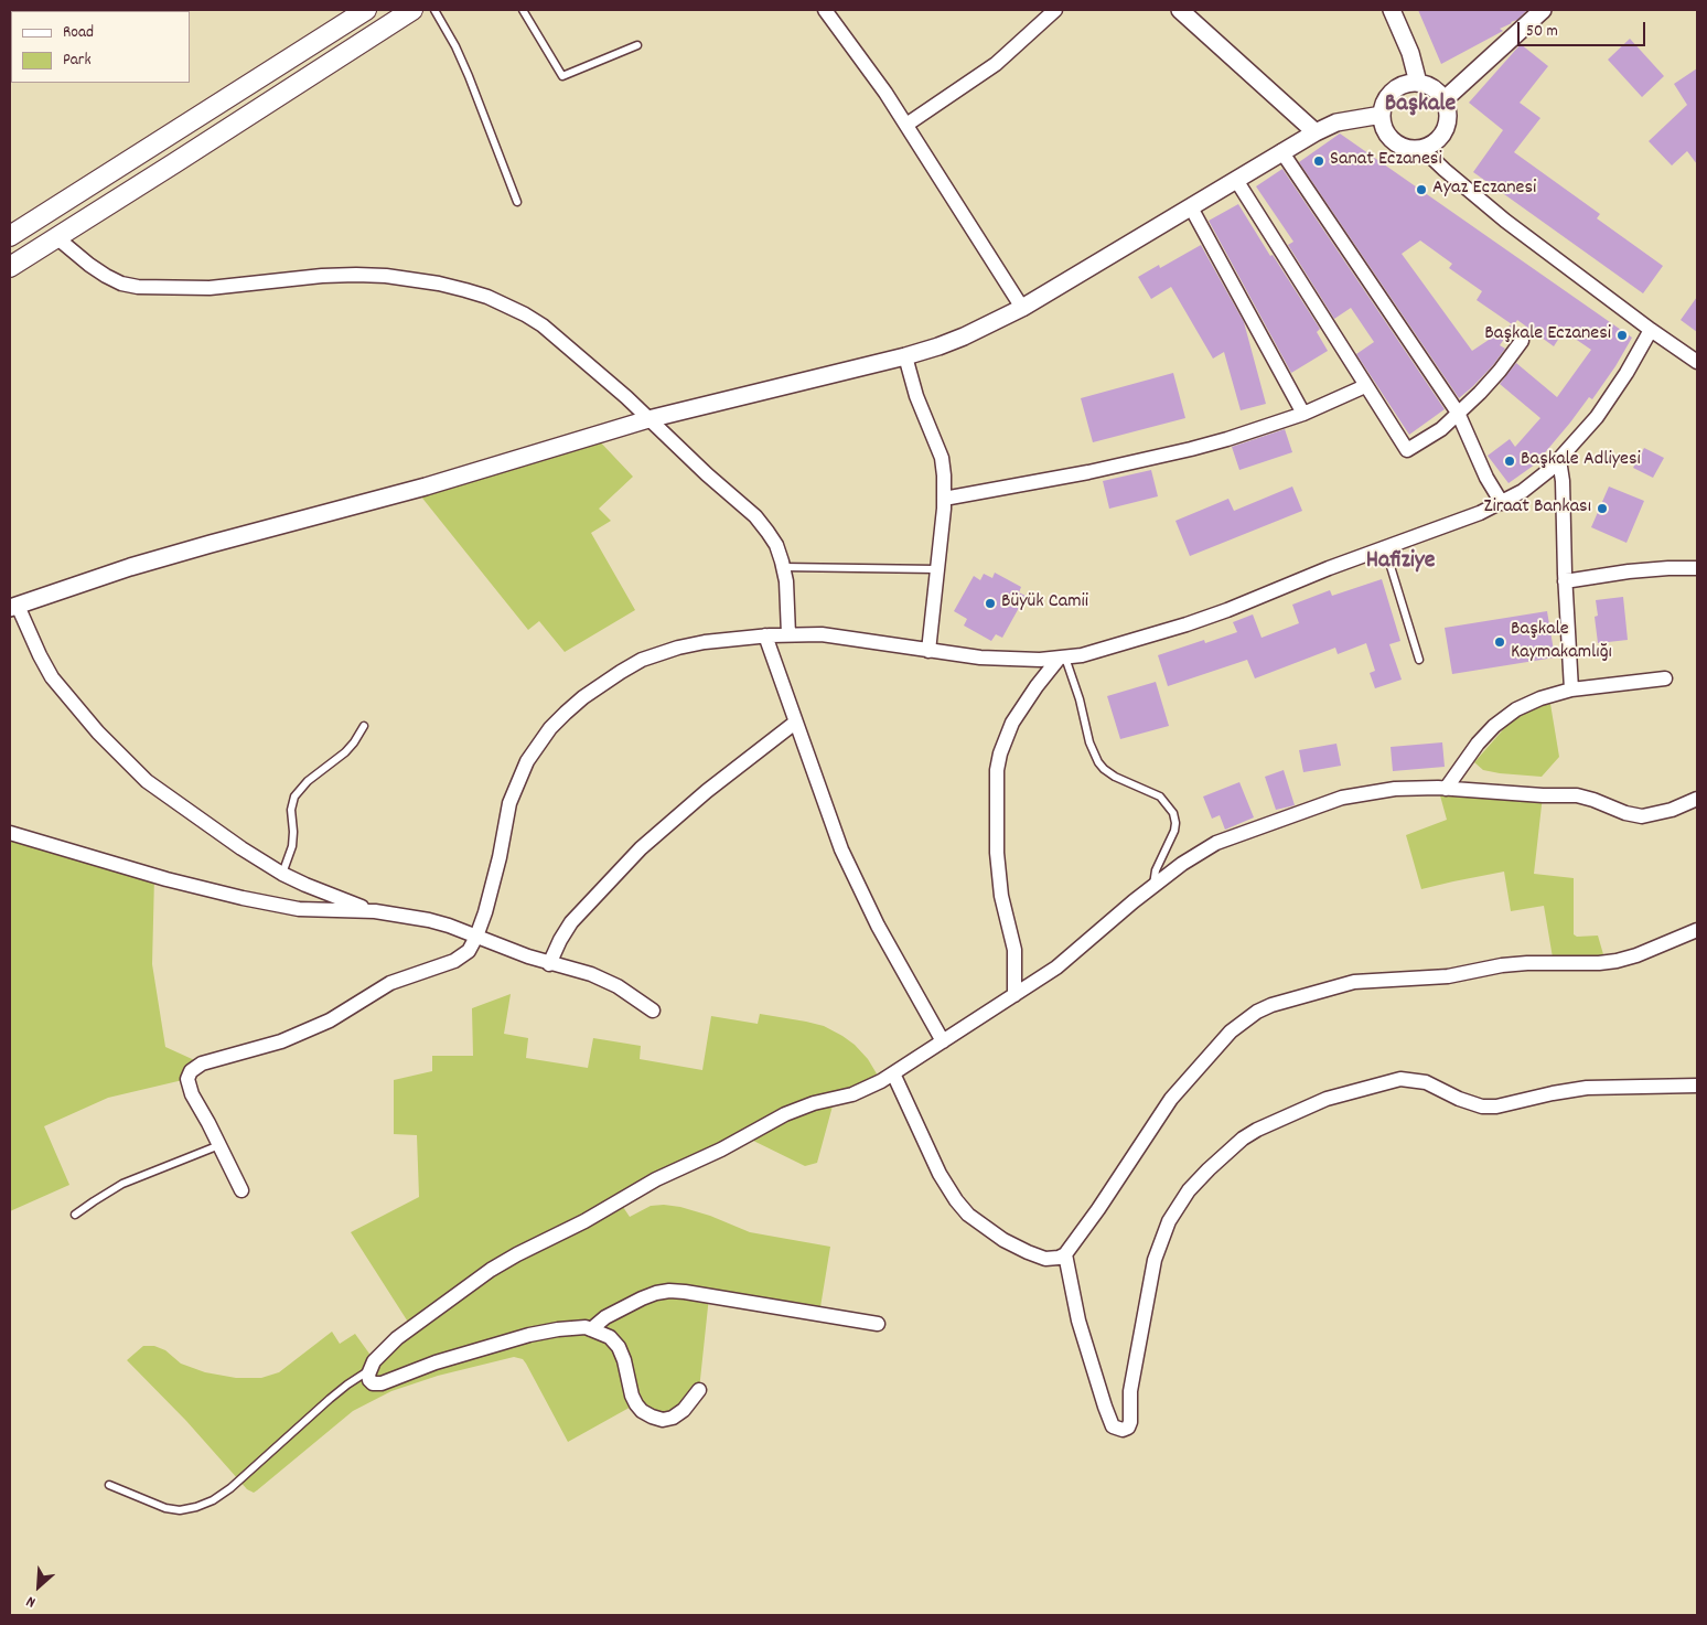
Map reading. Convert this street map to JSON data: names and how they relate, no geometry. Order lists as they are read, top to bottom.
{
  "districts": ["Başkale", "Hafiziye"],
  "places": [
    "Sanat Eczanesi",
    "Ayaz Eczanesi",
    "Başkale Eczanesi",
    "Başkale Adliyesi",
    "Ziraat Bankası",
    "Büyük Camii",
    "Başkale Kaymakamlığı"
  ],
  "legend": ["Road", "Park"],
  "scale_bar": "50 m",
  "north": "bottom left"
}
